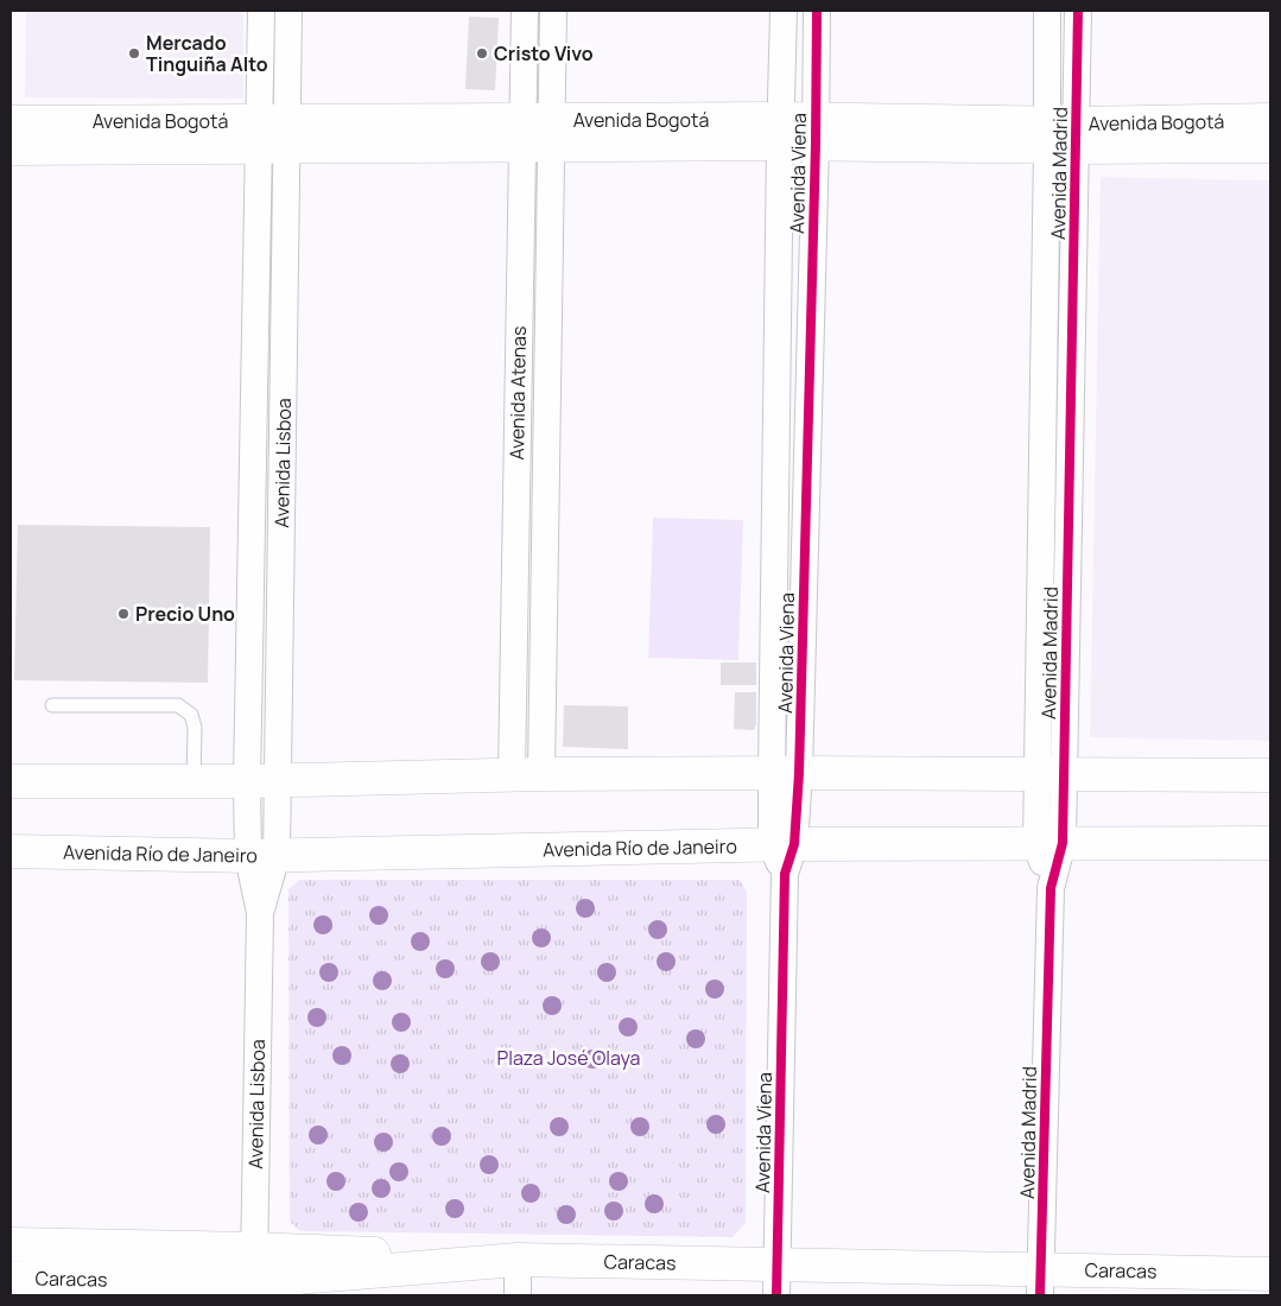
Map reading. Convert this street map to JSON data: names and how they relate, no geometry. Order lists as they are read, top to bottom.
{
  "streets": {
    "street": [
      "Avenida Bogotá",
      "Avenida Viena",
      "Avenida Madrid",
      "Avenida Atenas",
      "Avenida Lisboa",
      "Avenida Río de Janeiro",
      "Caracas"
    ]
  },
  "crossings": [
    ["Avenida Bogotá", "Avenida Viena"],
    ["Avenida Bogotá", "Avenida Madrid"],
    ["Avenida Bogotá", "Avenida Atenas"],
    ["Avenida Bogotá", "Avenida Lisboa"],
    ["Avenida Viena", "Avenida Río de Janeiro"],
    ["Avenida Viena", "Caracas"],
    ["Avenida Madrid", "Avenida Río de Janeiro"],
    ["Avenida Madrid", "Caracas"],
    ["Avenida Lisboa", "Avenida Río de Janeiro"],
    ["Avenida Lisboa", "Caracas"]
  ],
  "parks": ["Plaza José Olaya"],
  "places": ["Mercado Tinguiña Alto", "Cristo Vivo", "Precio Uno"]
}
